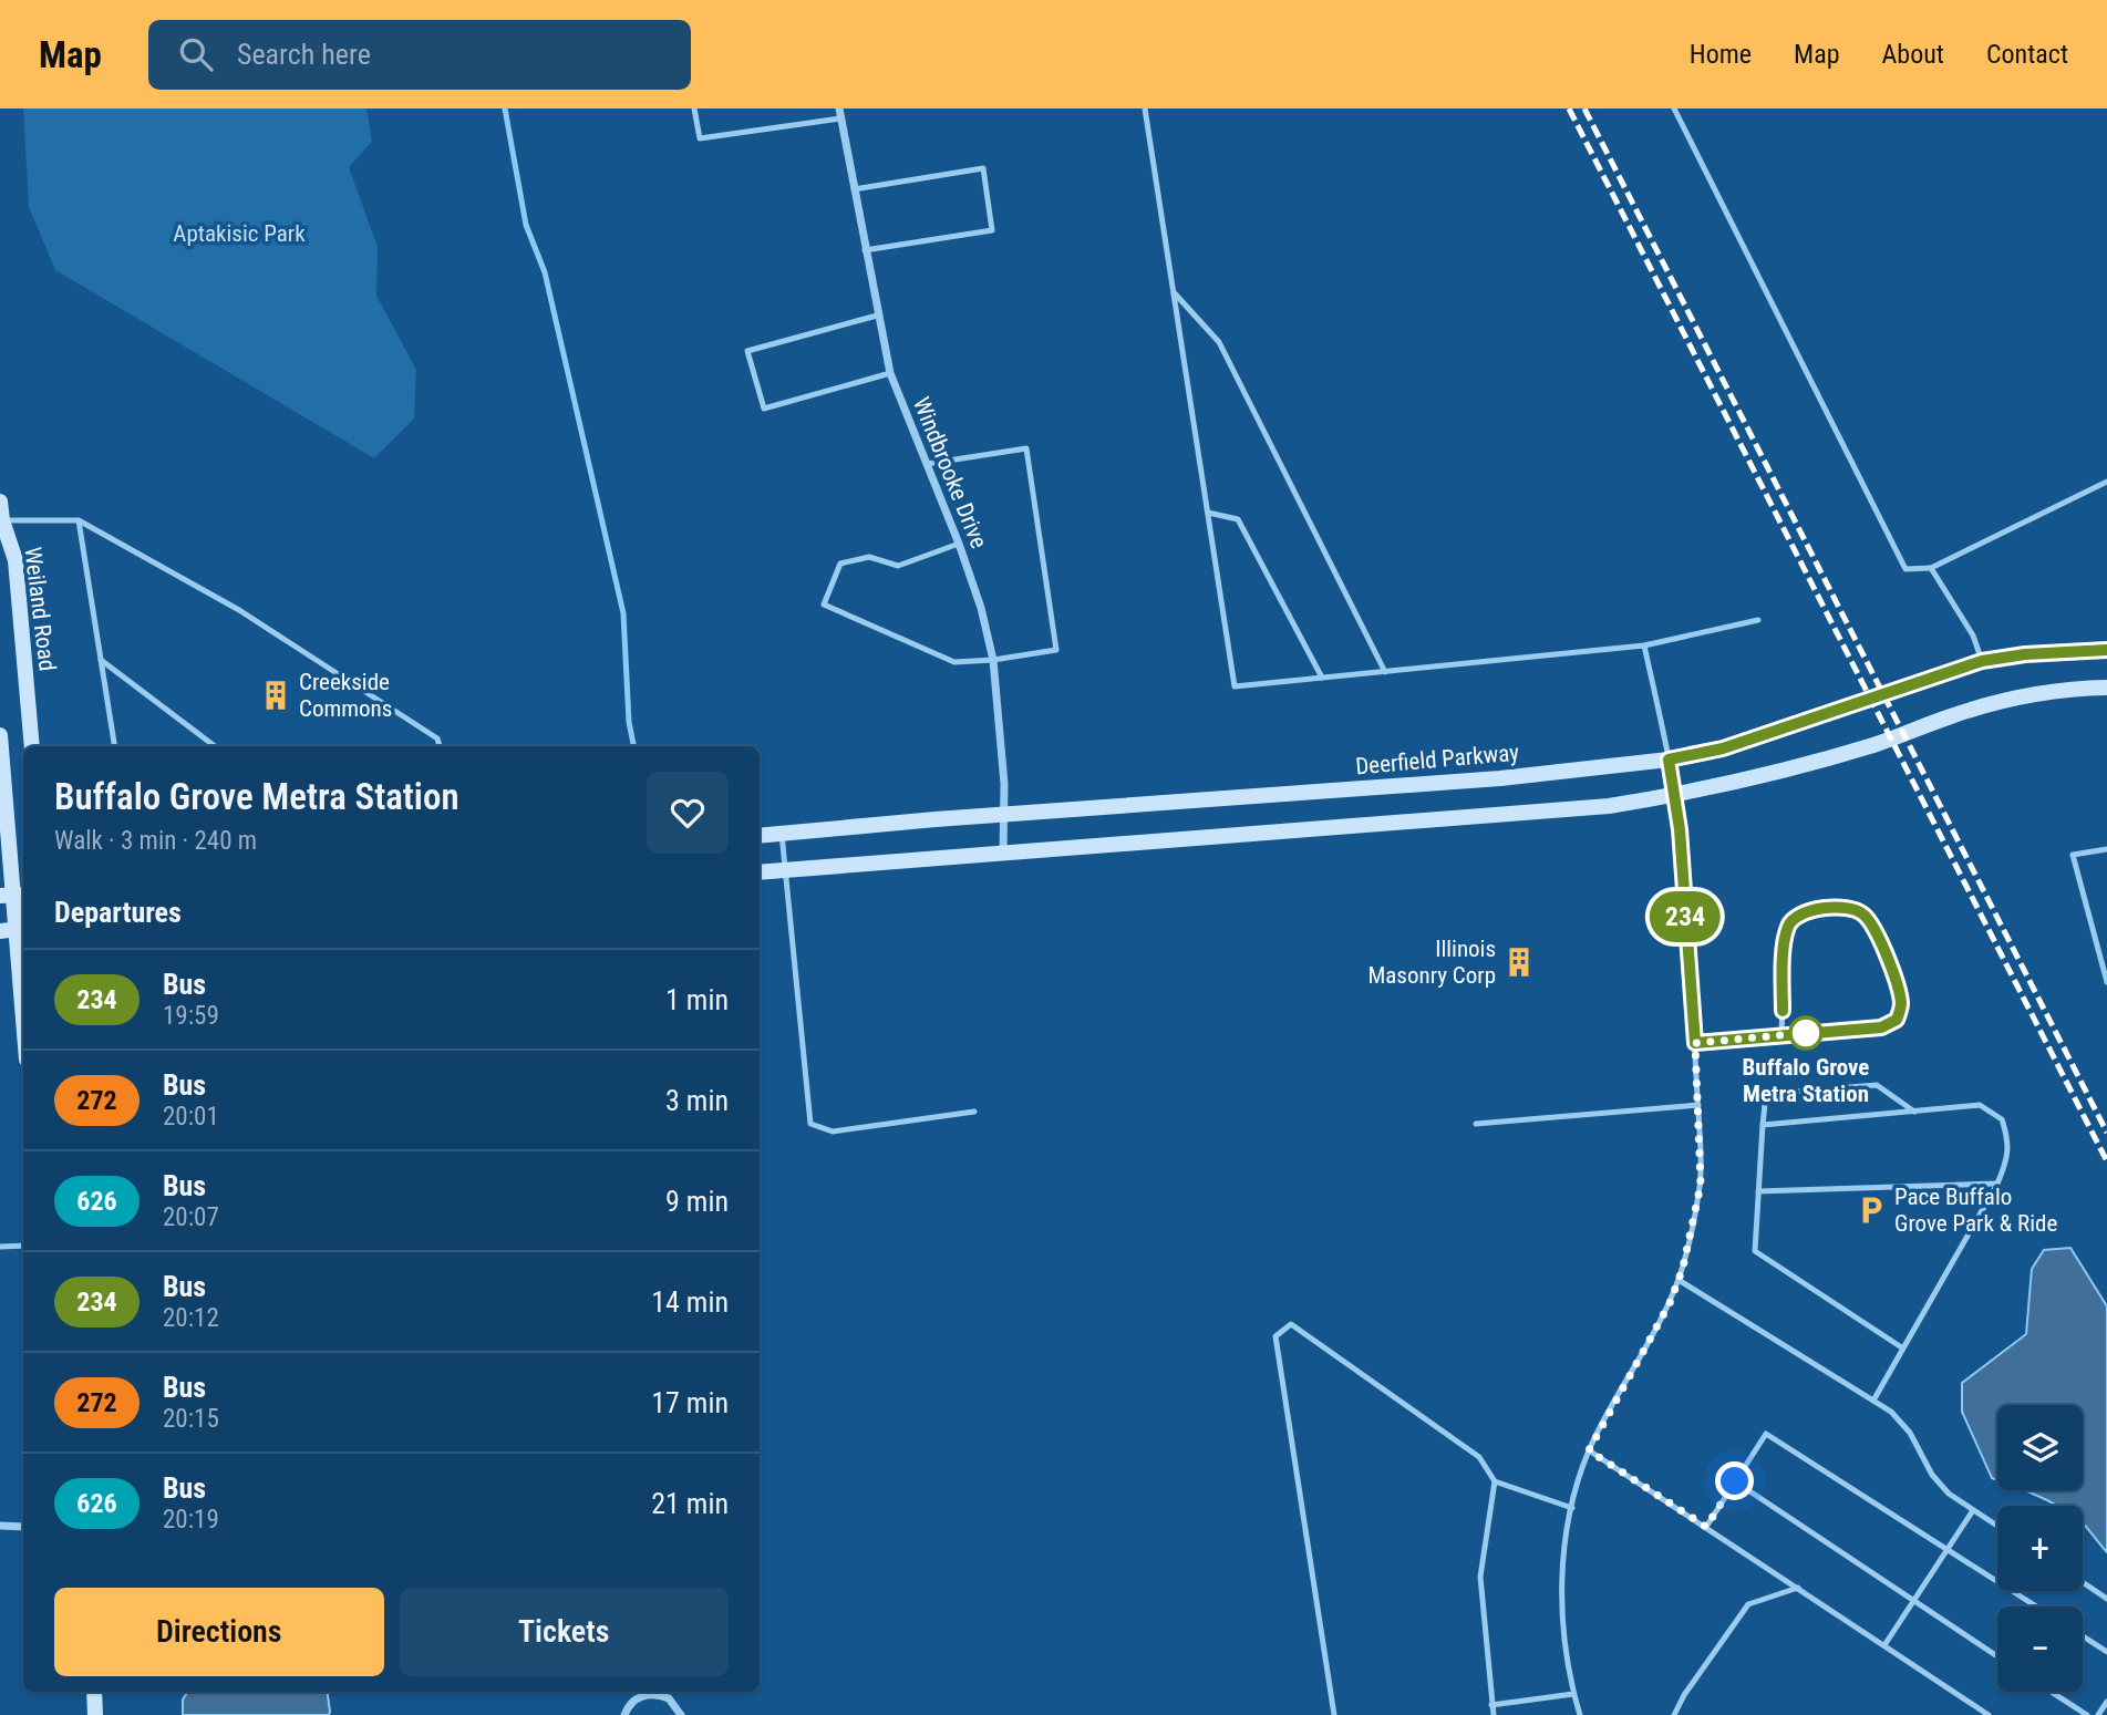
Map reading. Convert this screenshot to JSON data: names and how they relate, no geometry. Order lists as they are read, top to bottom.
{
  "streets": {
    "main road": ["Weiland Road", "Deerfield Parkway"],
    "street": ["Windbrooke Drive"]
  },
  "crossings": [
    ["Windbrooke Drive", "Deerfield Parkway"]
  ],
  "parks": ["Aptakisic Park"],
  "places": {
    "building": ["Creekside Commons", "Illinois Masonry Corp"],
    "other": ["Buffalo Grove Metra Station"],
    "parking": ["Pace Buffalo Grove Park & Ride"]
  },
  "lines": ["bus line 234"],
  "page": {
    "header": "Map",
    "search": "Search here",
    "nav": [
      "Home",
      "Map",
      "About",
      "Contact"
    ],
    "on_map": "234",
    "heading": [
      ["Buffalo Grove Metra Station", "Walk · 3 min · 240 m"],
      "Departures"
    ],
    "list": [
      {
        "mark": "234",
        "name": "Bus",
        "note": "19:59",
        "value": "1 min"
      },
      {
        "mark": "272",
        "name": "Bus",
        "note": "20:01",
        "value": "3 min"
      },
      {
        "mark": "626",
        "name": "Bus",
        "note": "20:07",
        "value": "9 min"
      },
      {
        "mark": "234",
        "name": "Bus",
        "note": "20:12",
        "value": "14 min"
      },
      {
        "mark": "272",
        "name": "Bus",
        "note": "20:15",
        "value": "17 min"
      },
      {
        "mark": "626",
        "name": "Bus",
        "note": "20:19",
        "value": "21 min"
      }
    ],
    "map_buttons": ["+", "−"],
    "buttons": ["Directions", "Tickets"]
  }
}
